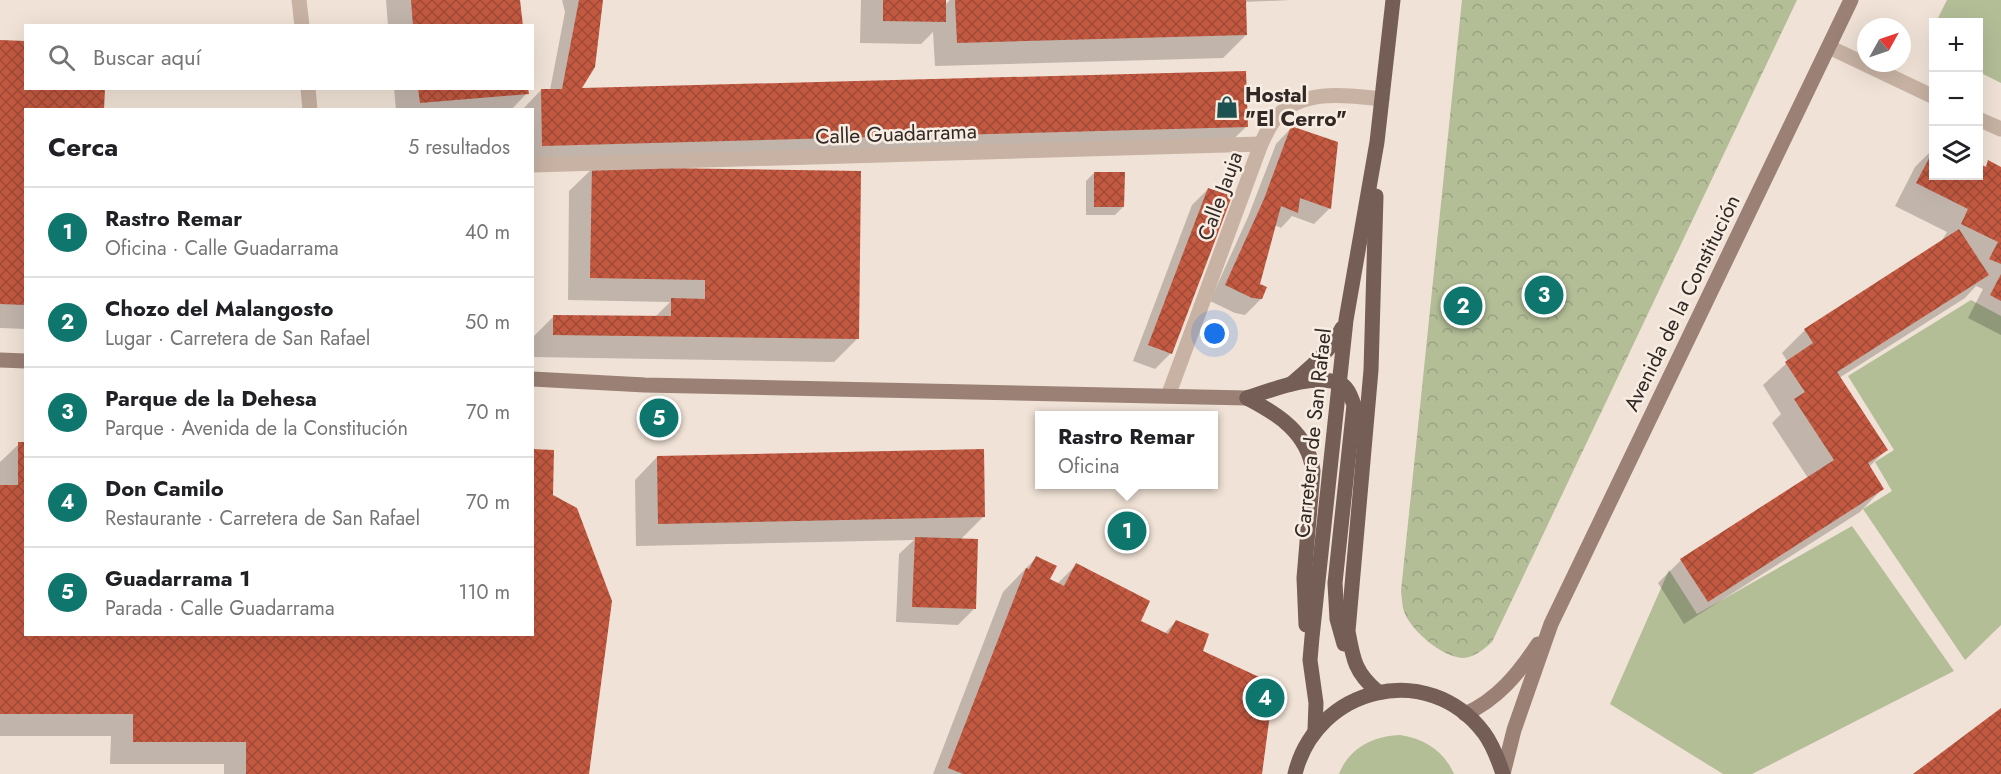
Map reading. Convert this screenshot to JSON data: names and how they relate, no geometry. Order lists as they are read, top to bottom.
{
  "streets": {
    "main road": ["Avenida de la Constitución", "Carretera de San Rafael"],
    "street": ["Calle Guadarrama", "Calle Jauja"]
  },
  "crossings": [
    ["Calle Guadarrama", "Calle Jauja"],
    ["Calle Jauja", "Carretera de San Rafael"]
  ],
  "places": {
    "shop": ["Hostal \"El Cerro\""]
  },
  "north": "top right",
  "page": {
    "map_buttons": ["+", "−"],
    "search": "Buscar aquí",
    "heading": ["Cerca", "5 resultados"],
    "list": [
      {
        "mark": "1",
        "name": "Rastro Remar",
        "note": "Oficina · Calle Guadarrama",
        "value": "40 m"
      },
      {
        "mark": "2",
        "name": "Chozo del Malangosto",
        "note": "Lugar · Carretera de San Rafael",
        "value": "50 m"
      },
      {
        "mark": "3",
        "name": "Parque de la Dehesa",
        "note": "Parque · Avenida de la Constitución",
        "value": "70 m"
      },
      {
        "mark": "4",
        "name": "Don Camilo",
        "note": "Restaurante · Carretera de San Rafael",
        "value": "70 m"
      },
      {
        "mark": "5",
        "name": "Guadarrama 1",
        "note": "Parada · Calle Guadarrama",
        "value": "110 m"
      }
    ],
    "pins": [
      "3",
      "2",
      "5",
      "1",
      "4"
    ],
    "popup": ["Rastro Remar", "Oficina"]
  }
}
